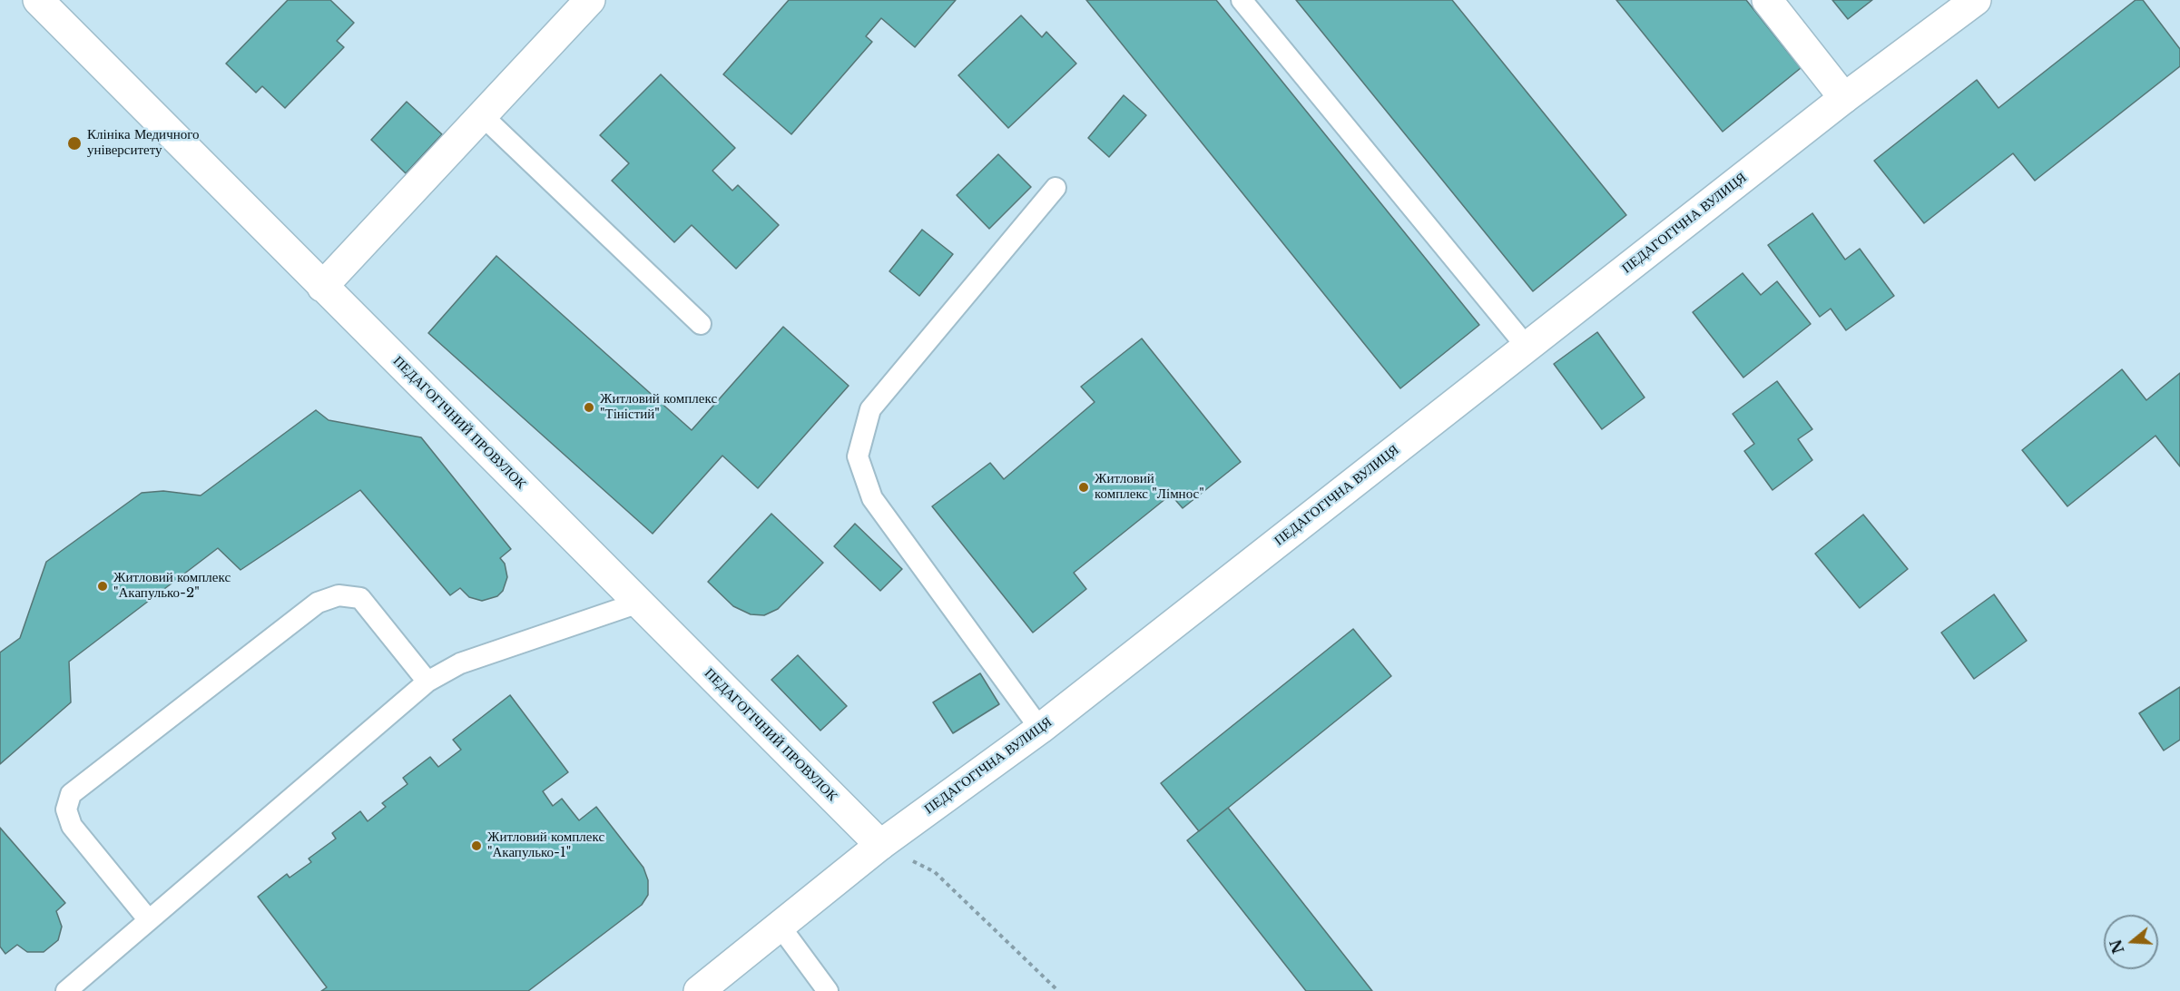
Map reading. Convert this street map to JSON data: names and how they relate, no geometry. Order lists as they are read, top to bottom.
{
  "streets": {
    "street": ["ПЕДАГОГІЧНА ВУЛИЦЯ", "ПЕДАГОГІЧНИЙ ПРОВУЛОК"]
  },
  "crossings": [
    ["ПЕДАГОГІЧНА ВУЛИЦЯ", "ПЕДАГОГІЧНИЙ ПРОВУЛОК"]
  ],
  "places": [
    "Клініка Медичного університету",
    "Житловий комплекс \"Тіністий\"",
    "Житловий комплекс \"Лімнос\"",
    "Житловий комплекс \"Акапулько-2\"",
    "Житловий комплекс \"Акапулько-1\""
  ],
  "north": "left"
}
